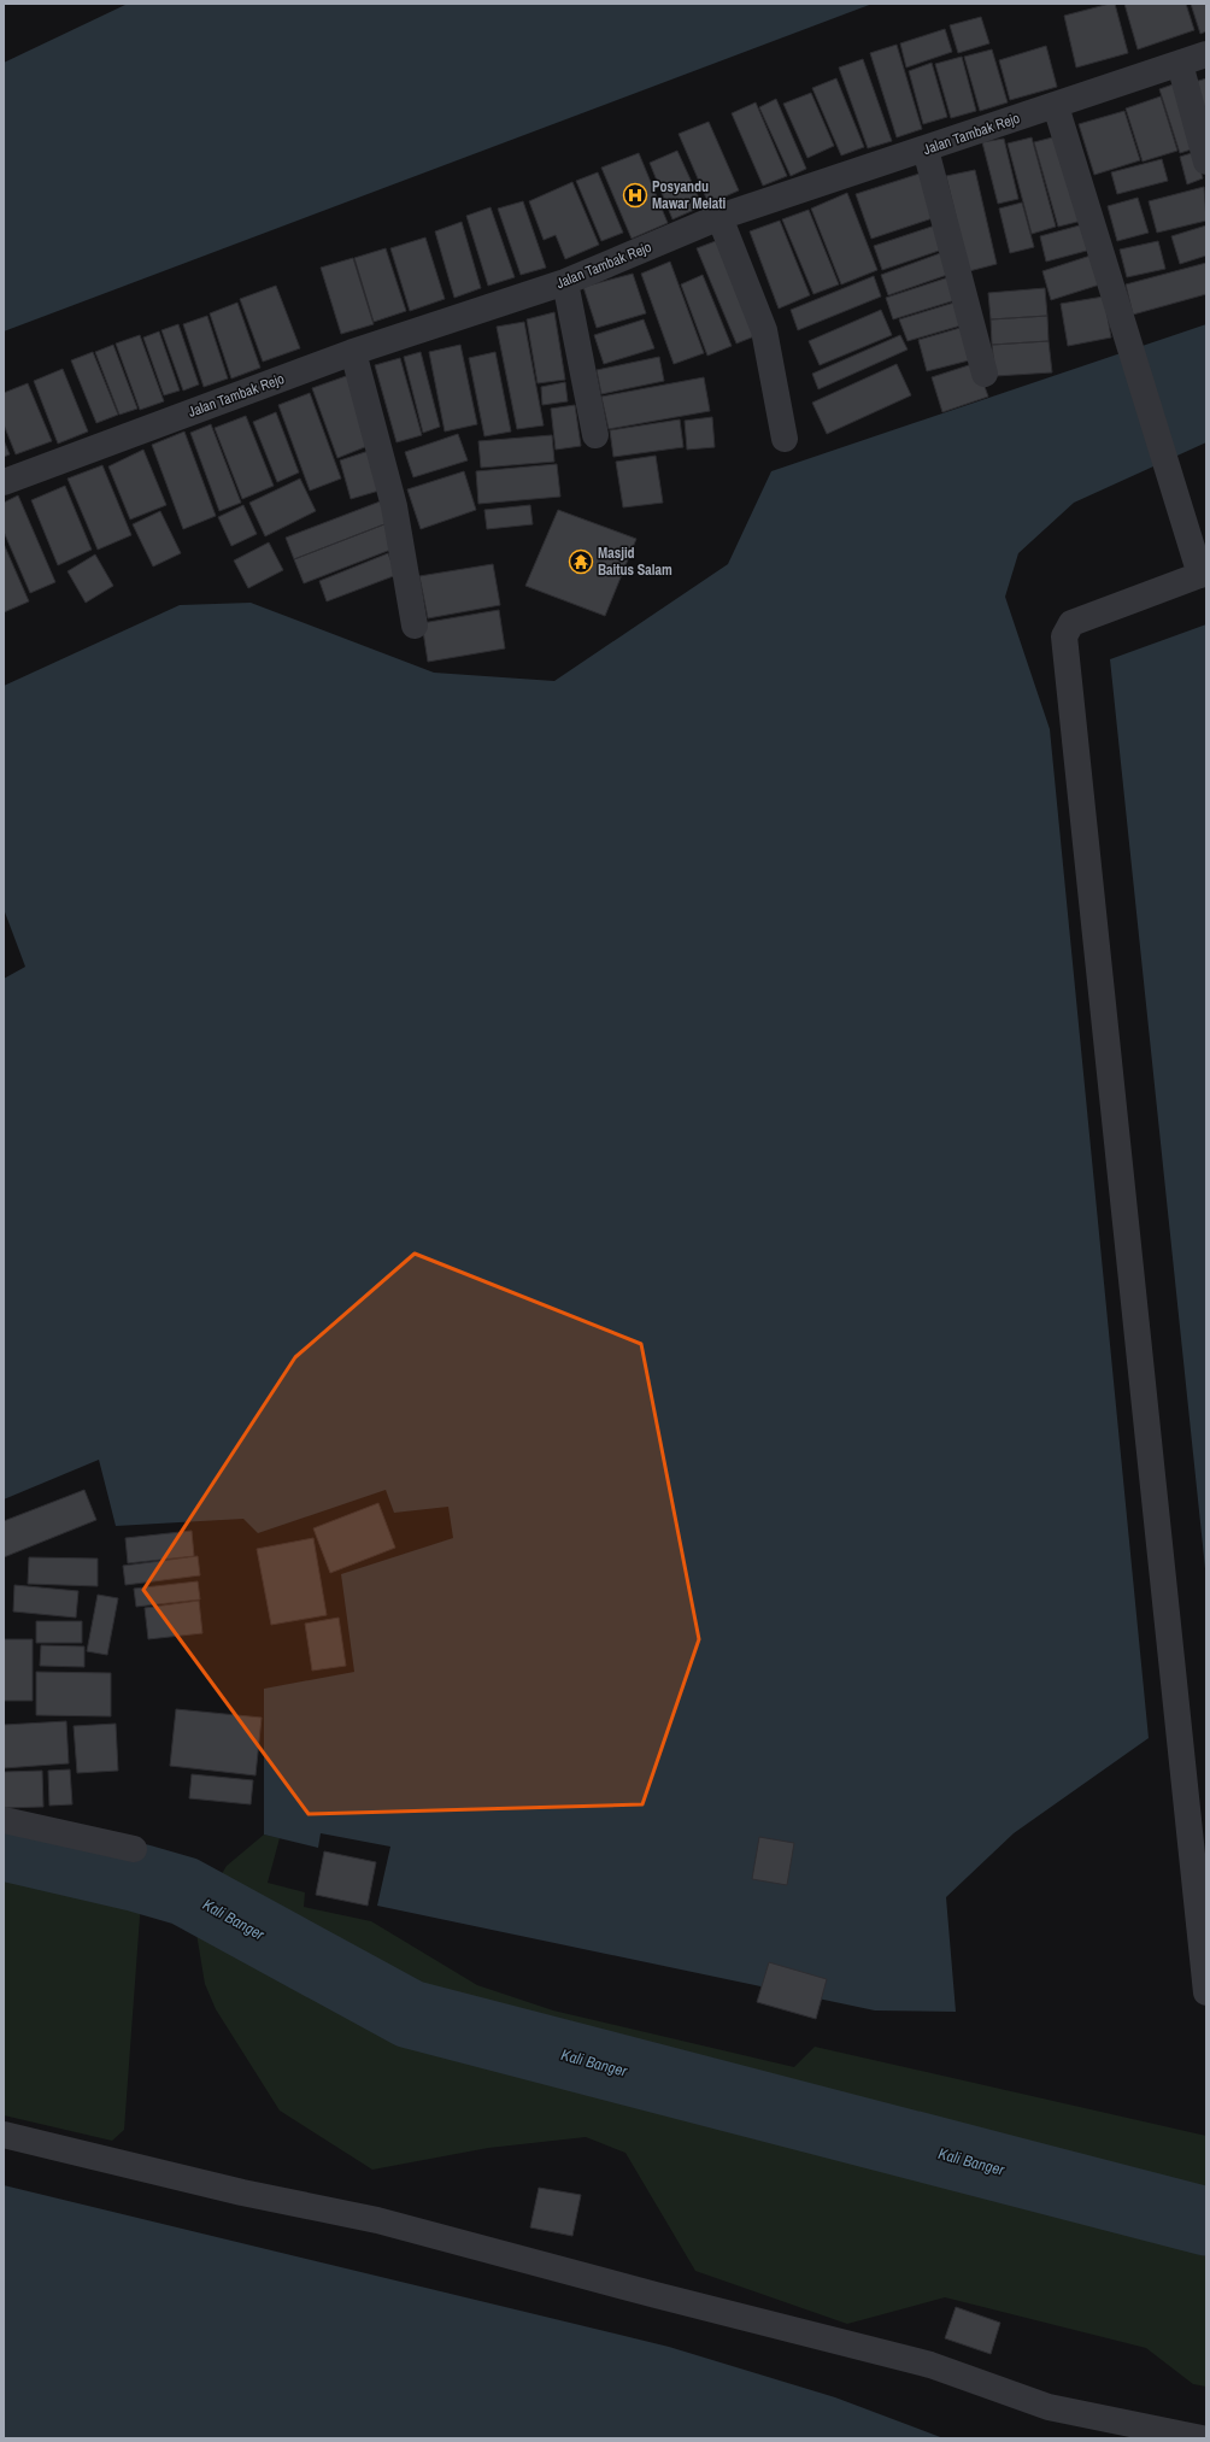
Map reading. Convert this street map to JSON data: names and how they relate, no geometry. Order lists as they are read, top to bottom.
{
  "streets": {
    "street": ["Jalan Tambak Rejo"]
  },
  "water": ["Kali Banger"],
  "places": {
    "hospital": ["Posyandu Mawar Melati"],
    "temple": ["Masjid Baitus Salam"]
  }
}
